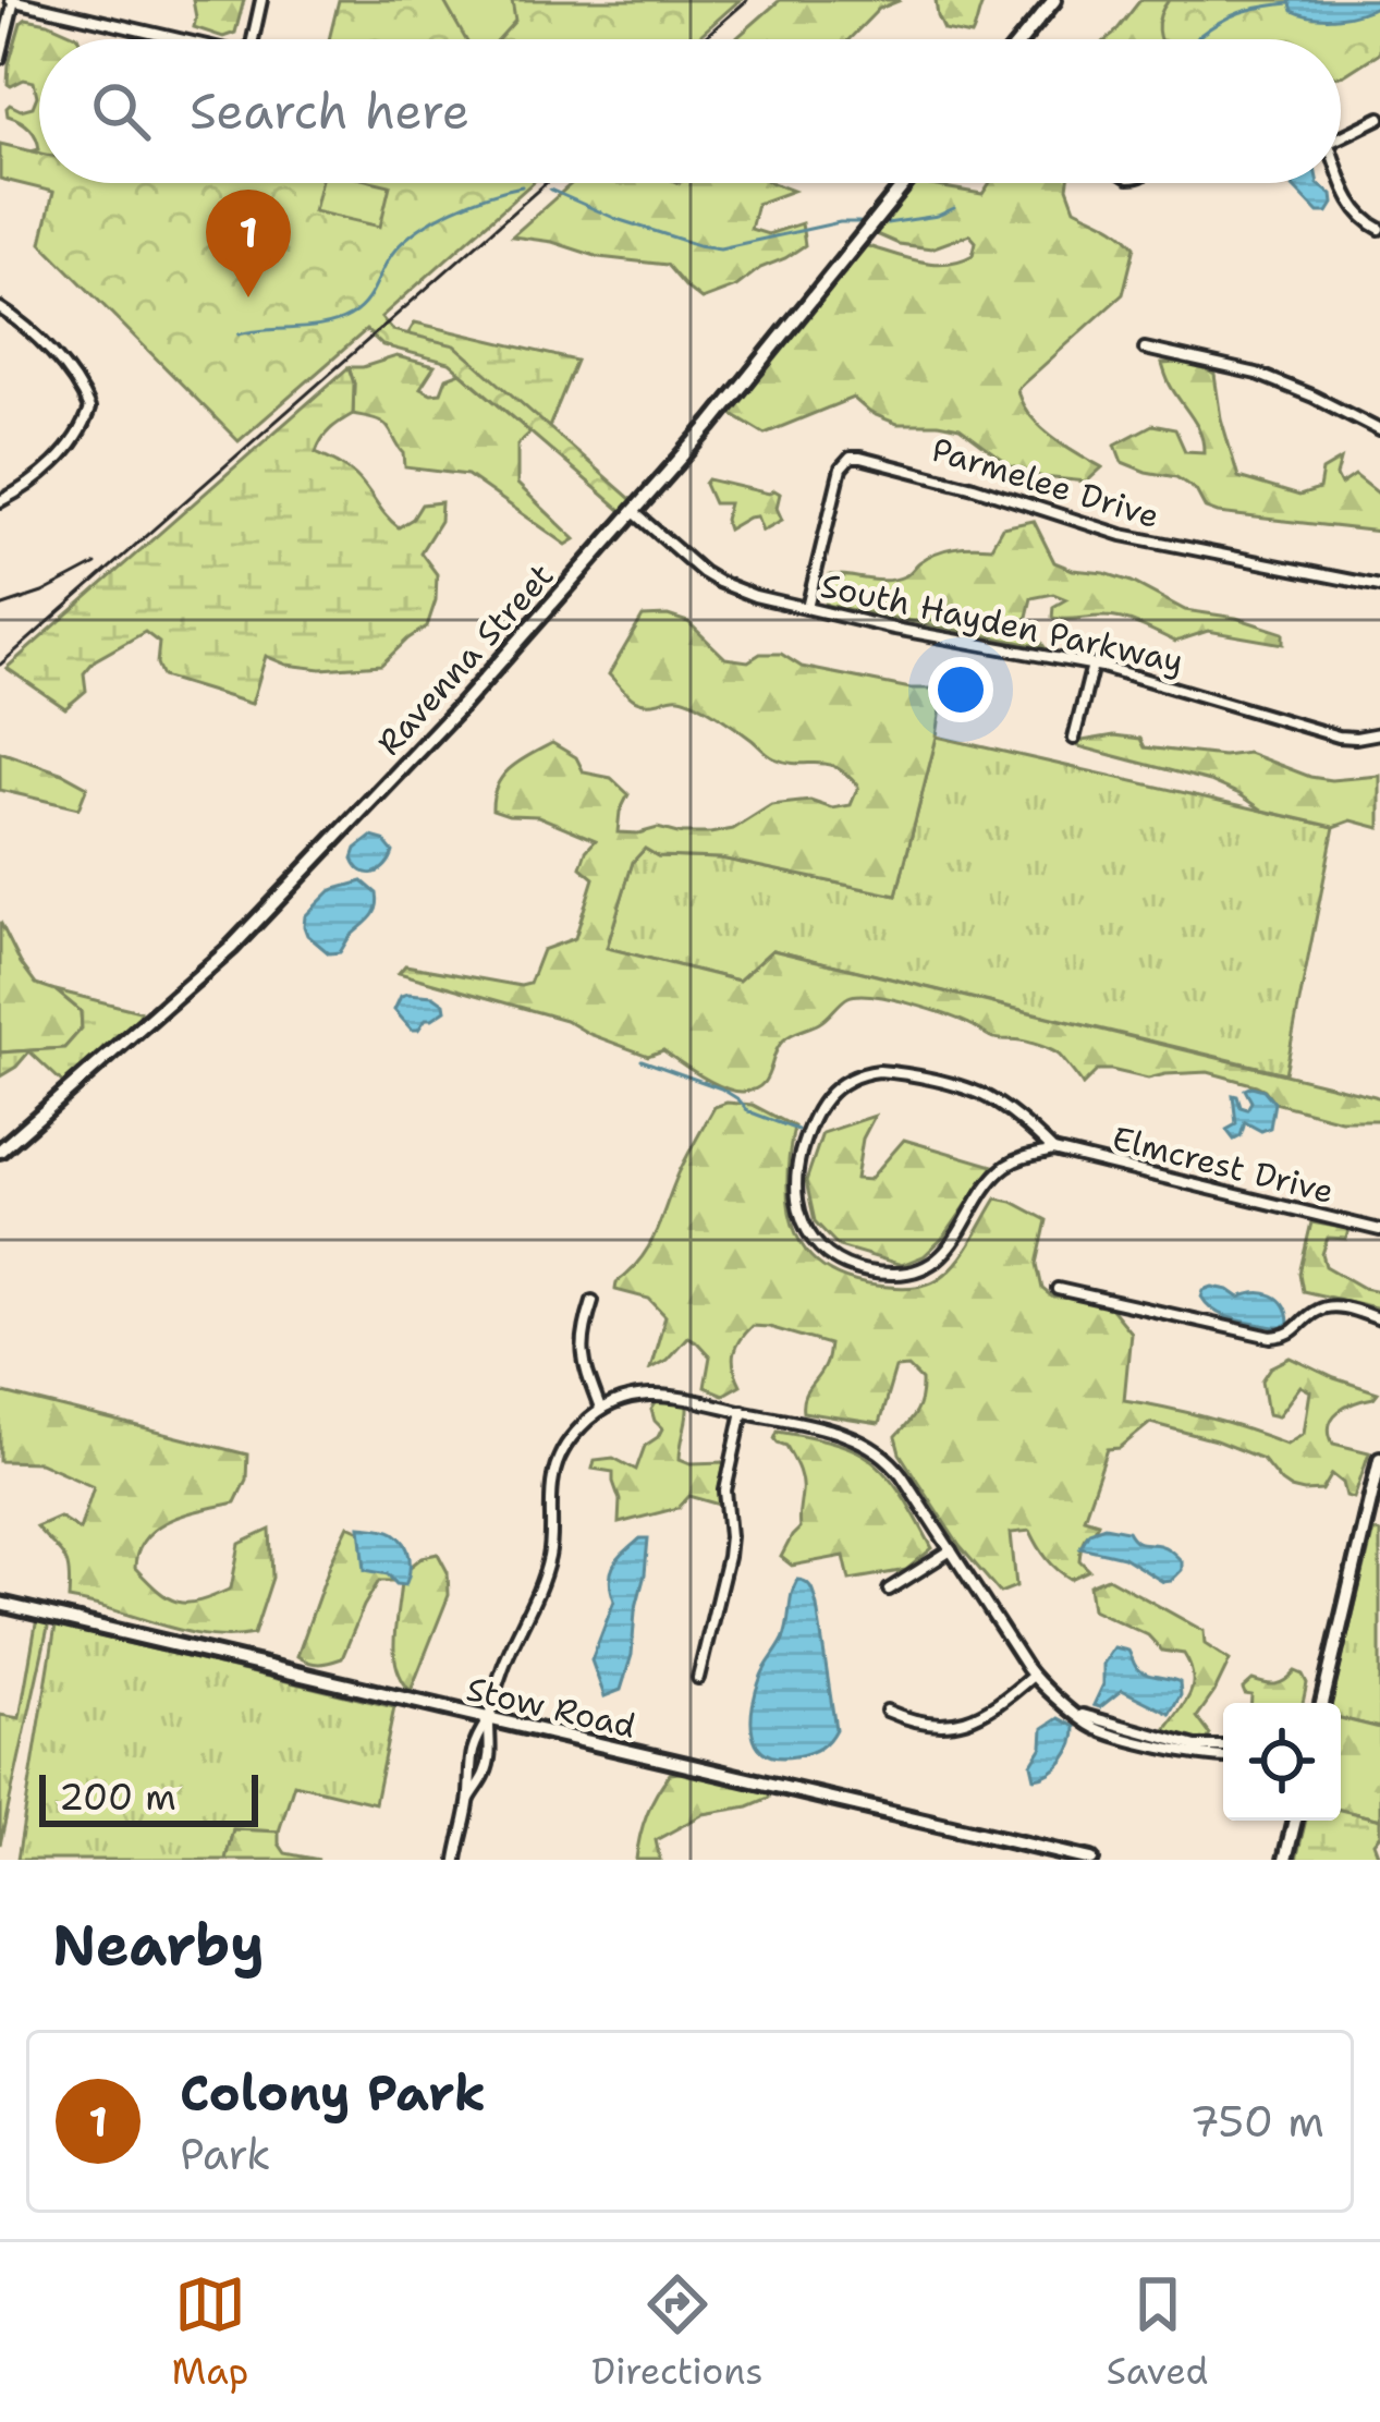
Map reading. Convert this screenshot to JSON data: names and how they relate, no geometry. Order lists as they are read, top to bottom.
{
  "streets": {
    "street": [
      "Parmelee Drive",
      "South Hayden Parkway",
      "Ravenna Street",
      "Elmcrest Drive",
      "Stow Road"
    ]
  },
  "crossings": [
    ["Parmelee Drive", "South Hayden Parkway"],
    ["South Hayden Parkway", "Ravenna Street"]
  ],
  "scale_bar": "200 m",
  "page": {
    "search": "Search here",
    "pins": "1",
    "scale": "200 m",
    "heading": "Nearby",
    "list": [
      {
        "mark": "1",
        "name": "Colony Park",
        "note": "Park",
        "value": "750 m"
      }
    ],
    "nav": ["Map", "Directions", "Saved"]
  }
}
